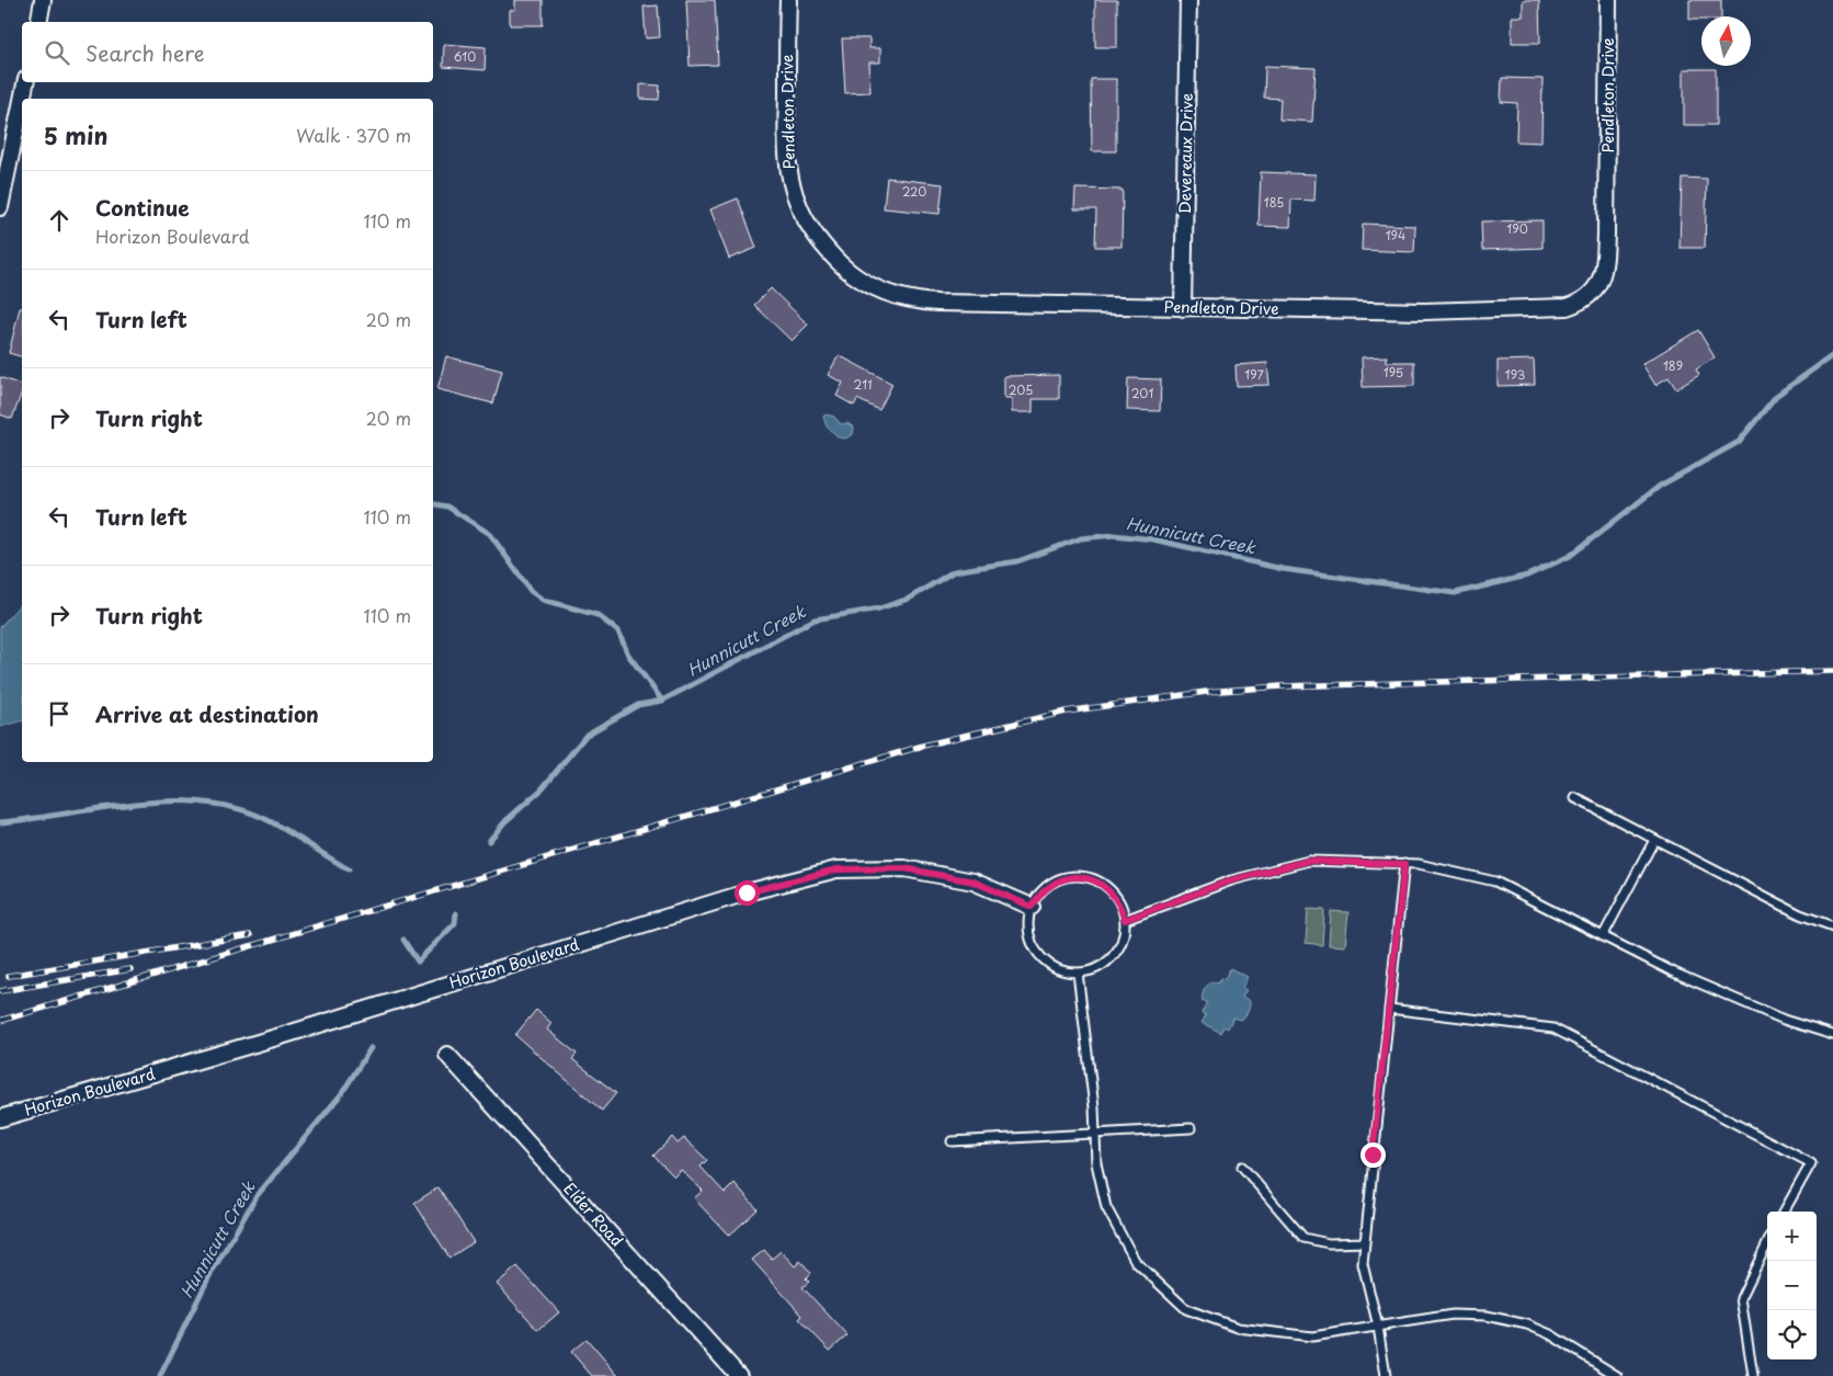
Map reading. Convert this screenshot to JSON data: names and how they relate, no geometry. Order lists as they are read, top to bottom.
{
  "streets": {
    "street": [
      "Pendleton Drive",
      "Devereaux Drive",
      "Horizon Boulevard",
      "Elder Road"
    ]
  },
  "crossings": [
    ["Pendleton Drive", "Devereaux Drive"]
  ],
  "water": ["Hunnicutt Creek"],
  "house_numbers": [
    "610",
    "220",
    "185",
    "190",
    "194",
    "189",
    "195",
    "197",
    "193",
    "211",
    "205",
    "201"
  ],
  "north": "top",
  "page": {
    "search": "Search here",
    "heading": ["5 min", "Walk · 370 m"],
    "list": [
      ["Continue", "Horizon Boulevard", "110 m"],
      ["Turn left", "20 m"],
      ["Turn right", "20 m"],
      ["Turn left", "110 m"],
      ["Turn right", "110 m"],
      "Arrive at destination"
    ],
    "map_buttons": ["+", "−"]
  }
}
